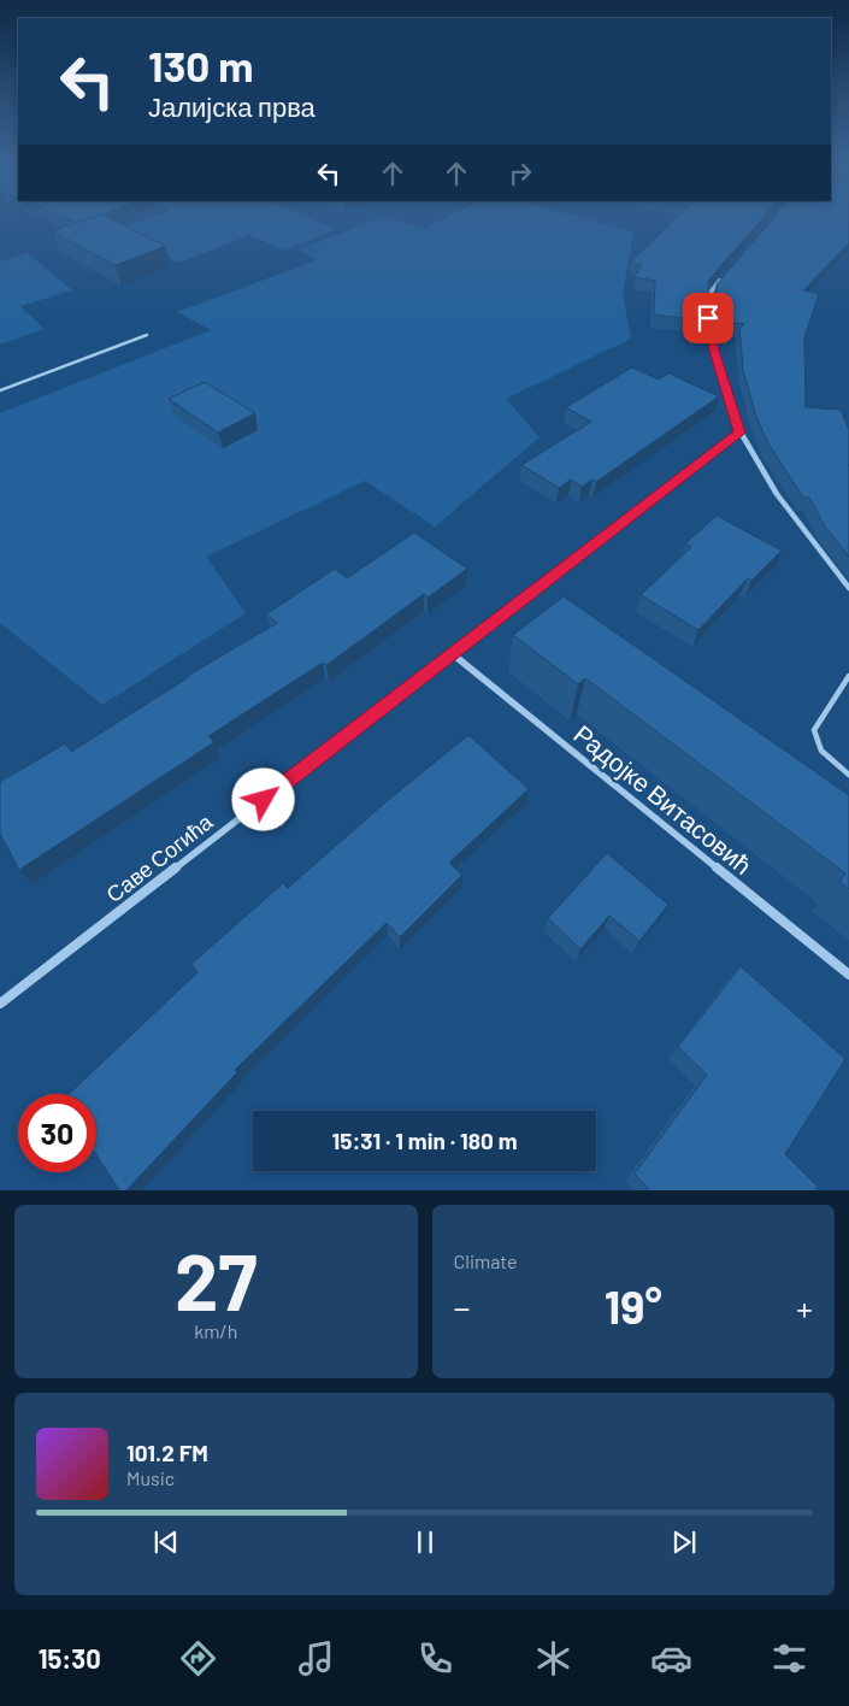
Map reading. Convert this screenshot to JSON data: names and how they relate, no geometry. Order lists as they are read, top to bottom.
{
  "streets": {
    "street": ["Радојке Витасовић", "Саве Согића"]
  },
  "crossings": [
    ["Радојке Витасовић", "Саве Согића"]
  ],
  "page": {
    "turn": ["130 m", "Јалијска прва"],
    "limit": "30",
    "trip": "15:31 · 1 min · 180 m",
    "tile": [
      ["27", "km/h"],
      "Climate"
    ],
    "heat": ["−", "19°", "+"],
    "song": ["101.2 FM", "Music"],
    "tabs": "15:30"
  }
}
